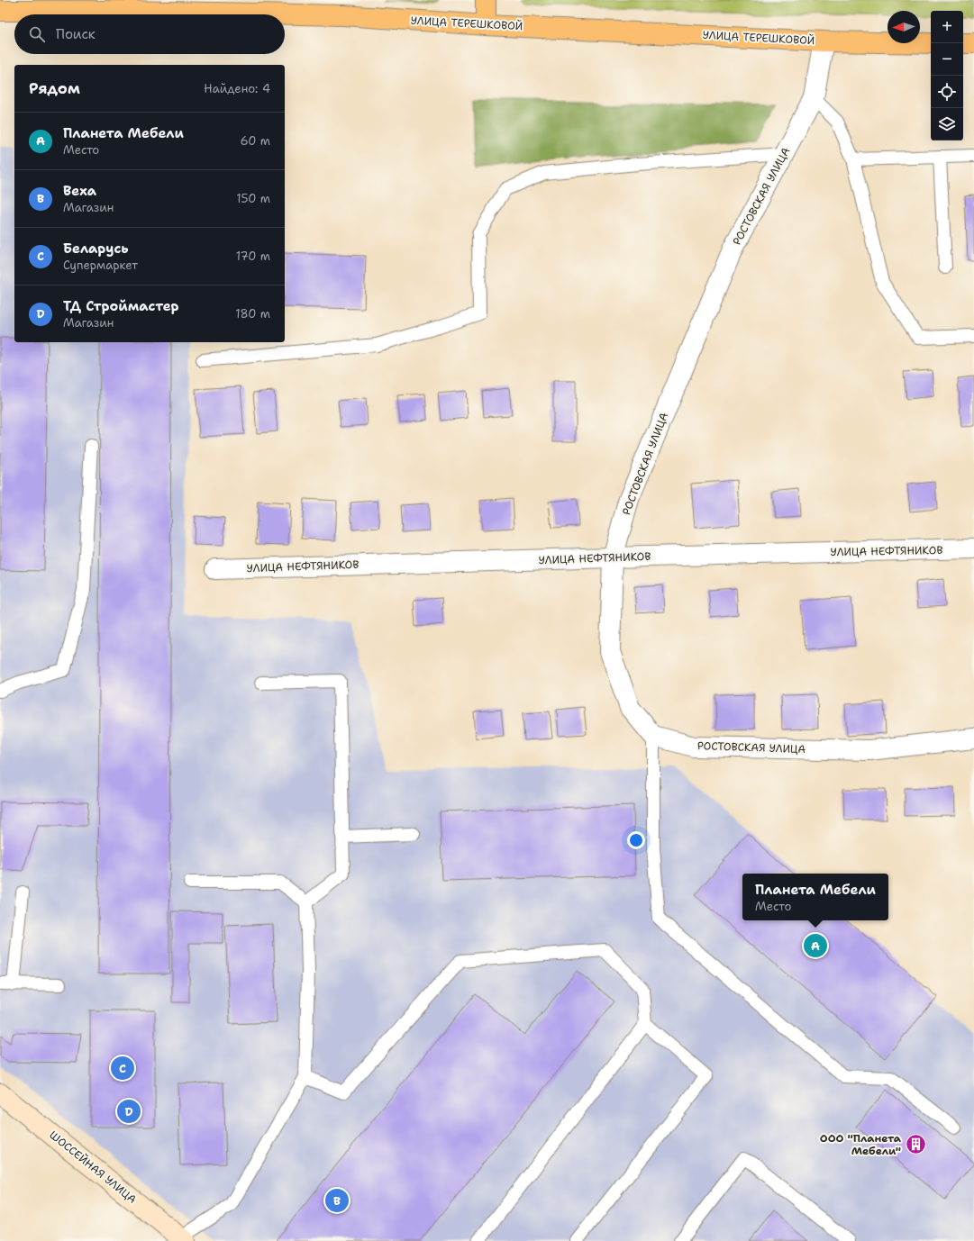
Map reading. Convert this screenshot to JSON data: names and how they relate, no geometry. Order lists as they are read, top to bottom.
{
  "streets": {
    "main road": ["УЛИЦА ТЕРЕШКОВОЙ"],
    "street": ["РОСТОВСКАЯ УЛИЦА", "УЛИЦА НЕФТЯНИКОВ", "ШОССЕЙНАЯ УЛИЦА"]
  },
  "crossings": [
    ["УЛИЦА ТЕРЕШКОВОЙ", "РОСТОВСКАЯ УЛИЦА"],
    ["РОСТОВСКАЯ УЛИЦА", "УЛИЦА НЕФТЯНИКОВ"]
  ],
  "places": {
    "building": ["ООО \"Планета Мебели\""]
  },
  "north": "left",
  "page": {
    "map_buttons": ["+", "−"],
    "search": "Поиск",
    "heading": ["Рядом", "Найдено: 4"],
    "list": [
      {
        "mark": "A",
        "name": "Планета Мебели",
        "note": "Место",
        "value": "60 m"
      },
      {
        "mark": "B",
        "name": "Веха",
        "note": "Магазин",
        "value": "150 m"
      },
      {
        "mark": "C",
        "name": "Беларусь",
        "note": "Супермаркет",
        "value": "170 m"
      },
      {
        "mark": "D",
        "name": "ТД Строймастер",
        "note": "Магазин",
        "value": "180 m"
      }
    ],
    "popup": ["Планета Мебели", "Место"],
    "pins": [
      "A",
      "C",
      "D",
      "B"
    ]
  }
}
